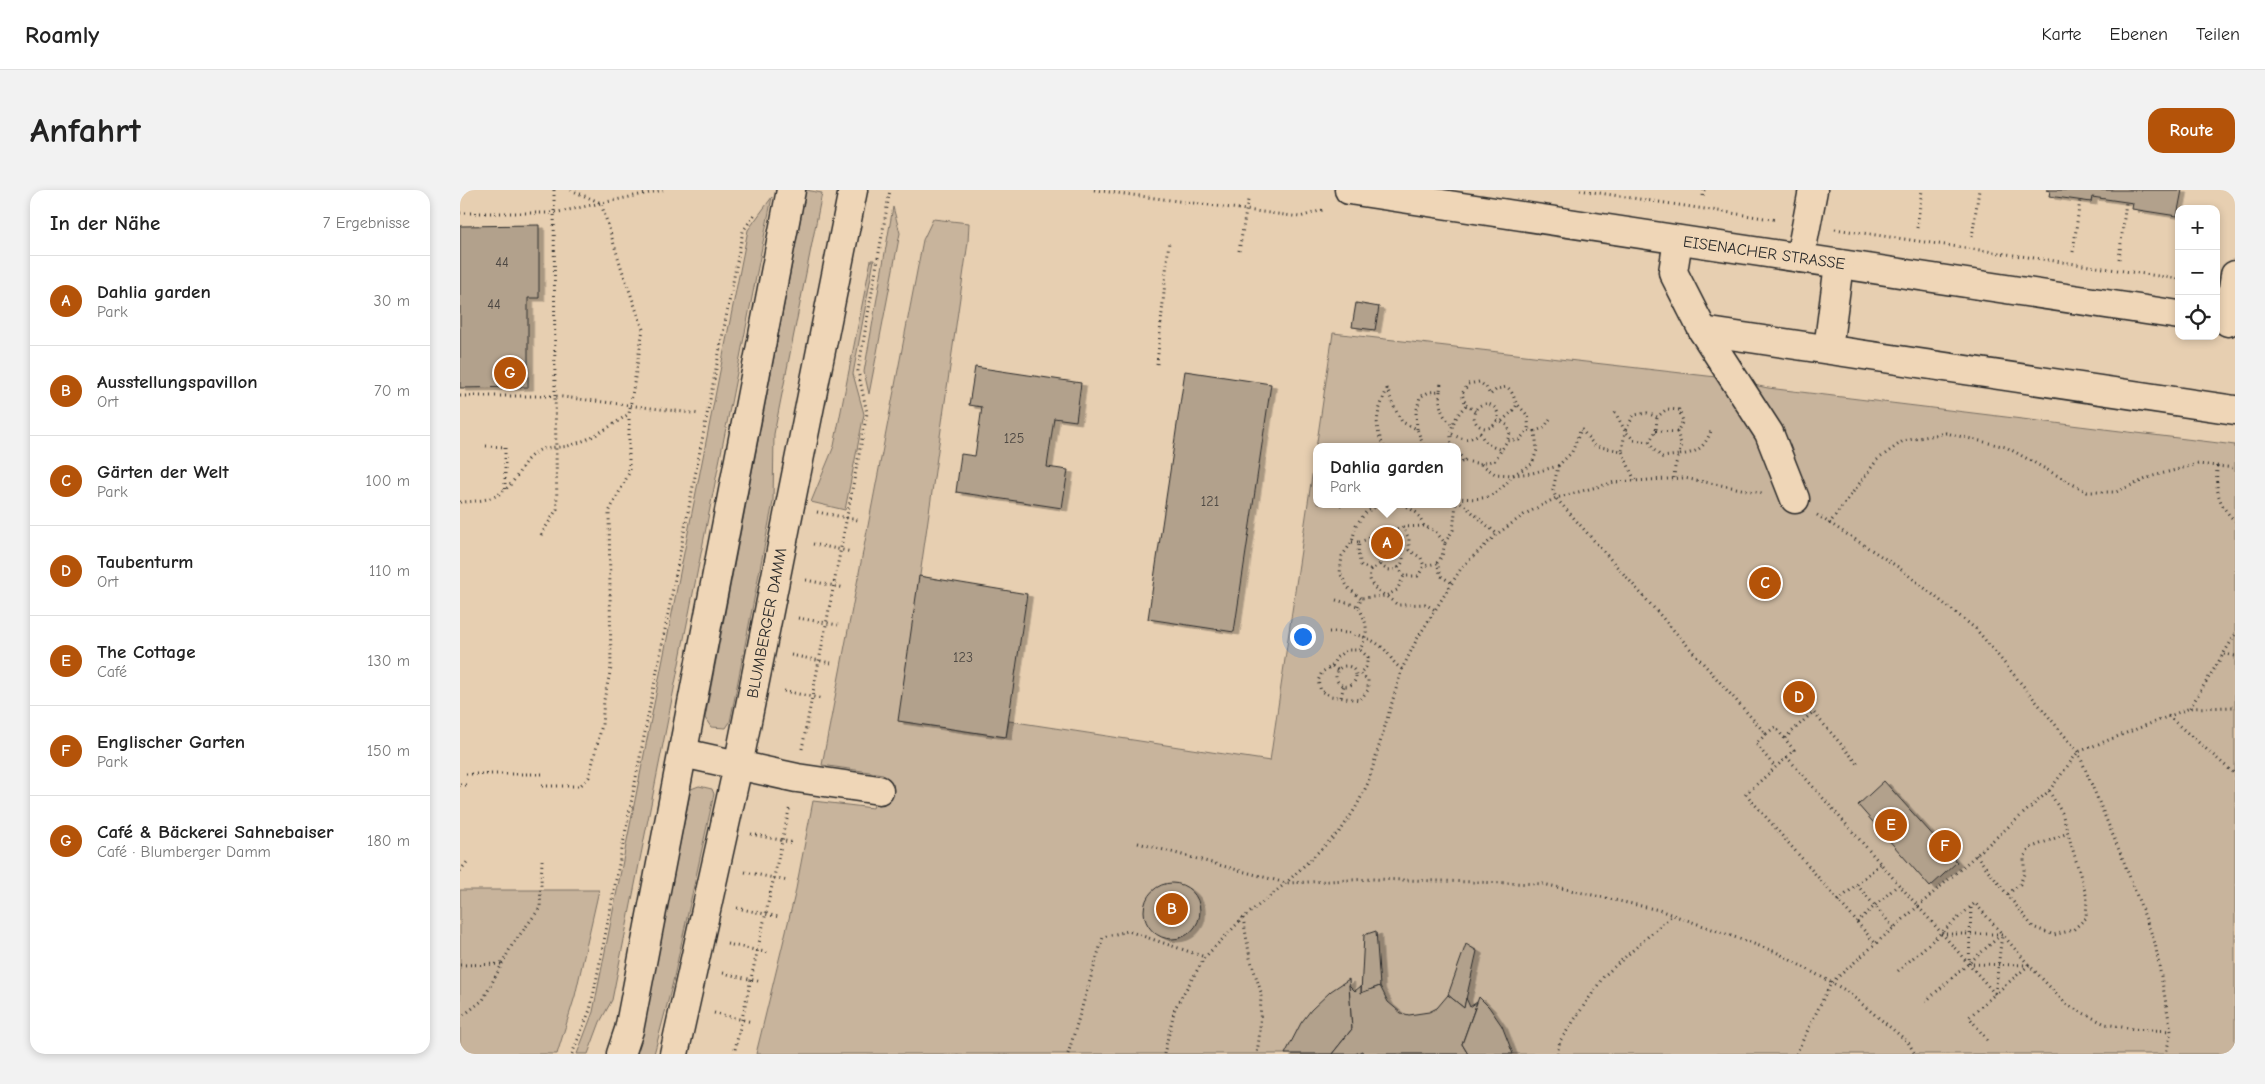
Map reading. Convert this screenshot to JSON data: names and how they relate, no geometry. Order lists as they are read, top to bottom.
{
  "streets": {
    "main road": ["EISENACHER STRASSE", "BLUMBERGER DAMM"]
  },
  "house_numbers": [
    "44",
    "44",
    "125",
    "121",
    "123"
  ],
  "page": {
    "header": "Roamly",
    "nav": ["Karte", "Ebenen", "Teilen"],
    "buttons": "Route",
    "title": "Anfahrt",
    "heading": ["In der Nähe", "7 Ergebnisse"],
    "map_buttons": ["+", "−"],
    "list": [
      {
        "mark": "A",
        "name": "Dahlia garden",
        "note": "Park",
        "value": "30 m"
      },
      {
        "mark": "B",
        "name": "Ausstellungspavillon",
        "note": "Ort",
        "value": "70 m"
      },
      {
        "mark": "C",
        "name": "Gärten der Welt",
        "note": "Park",
        "value": "100 m"
      },
      {
        "mark": "D",
        "name": "Taubenturm",
        "note": "Ort",
        "value": "110 m"
      },
      {
        "mark": "E",
        "name": "The Cottage",
        "note": "Café",
        "value": "130 m"
      },
      {
        "mark": "F",
        "name": "Englischer Garten",
        "note": "Park",
        "value": "150 m"
      },
      {
        "mark": "G",
        "name": "Café & Bäckerei Sahnebaiser",
        "note": "Café · Blumberger Damm",
        "value": "180 m"
      }
    ],
    "pins": [
      "G",
      "A",
      "C",
      "D",
      "E",
      "F",
      "B"
    ],
    "popup": ["Dahlia garden", "Park"]
  }
}
